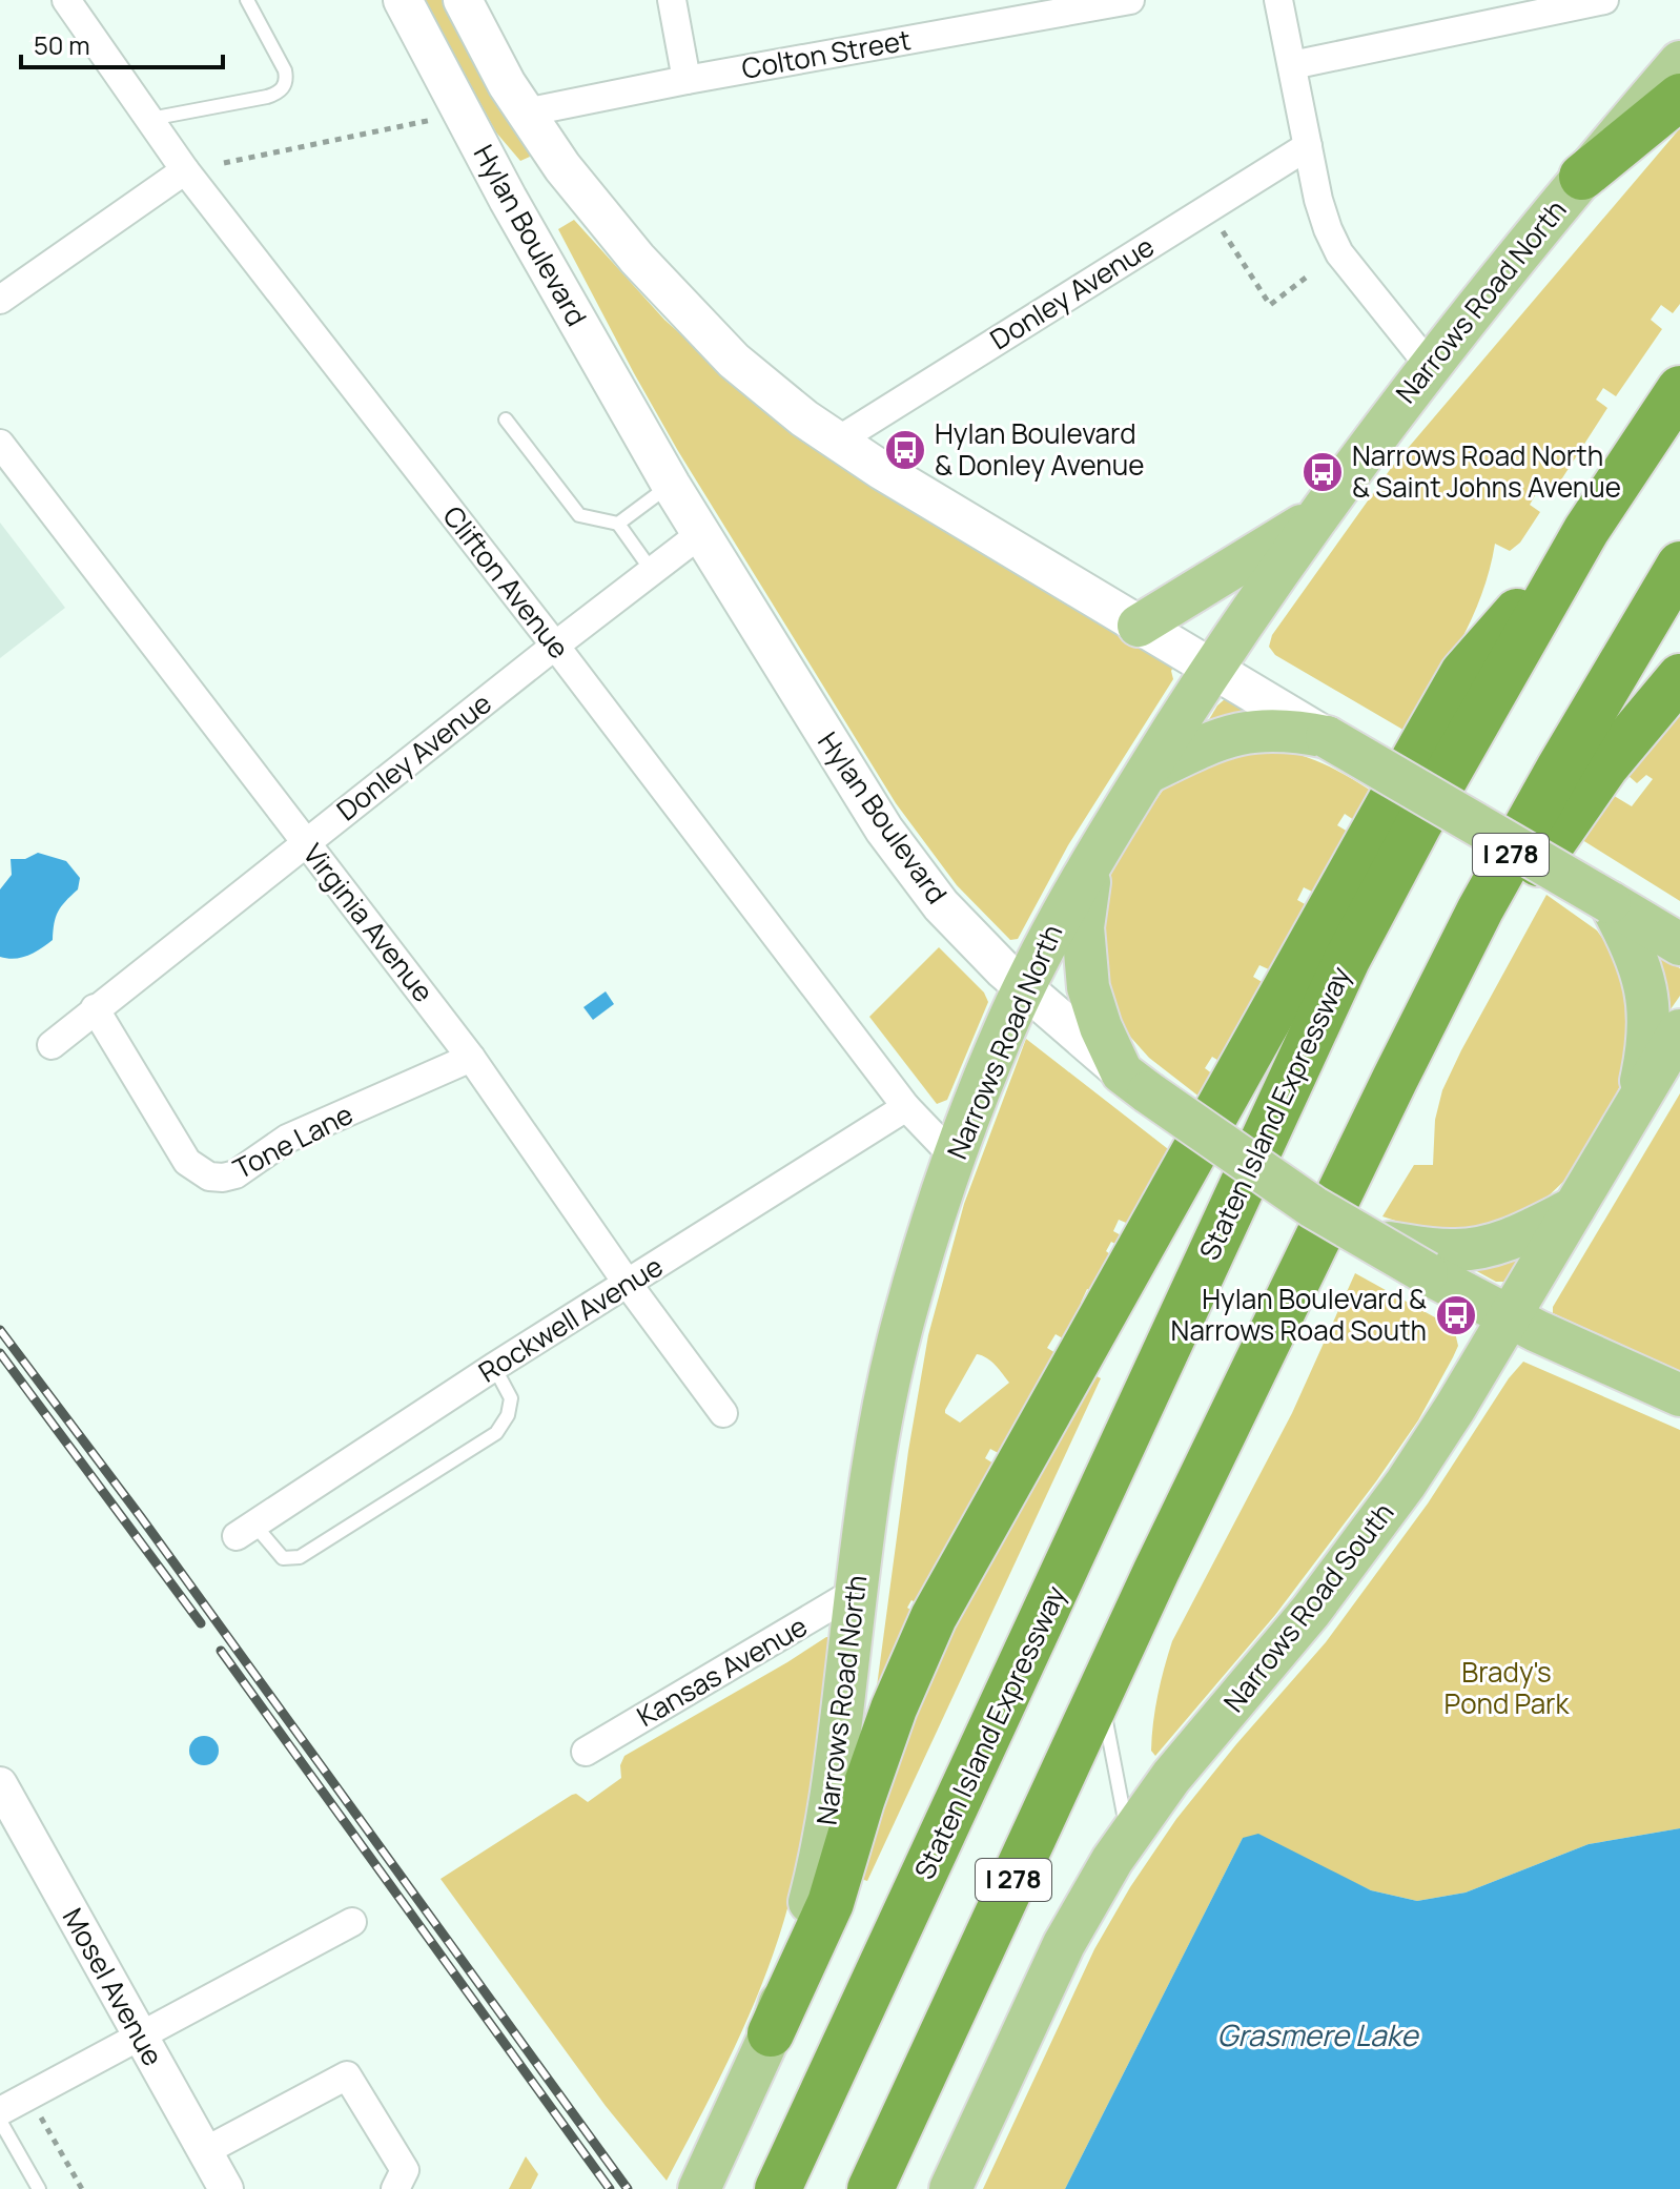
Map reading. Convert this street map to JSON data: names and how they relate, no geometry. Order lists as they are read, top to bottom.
{
  "streets": {
    "highway": ["I 278", "Staten Island Expressway"],
    "main road": ["Hylan Boulevard", "Narrows Road North", "Narrows Road South"],
    "street": [
      "Colton Street",
      "Donley Avenue",
      "Clifton Avenue",
      "Virginia Avenue",
      "Tone Lane",
      "Rockwell Avenue",
      "Kansas Avenue",
      "Mosel Avenue"
    ]
  },
  "crossings": [
    ["Colton Street", "Hylan Boulevard"],
    ["Hylan Boulevard", "Donley Avenue"],
    ["Hylan Boulevard", "Narrows Road North"],
    ["Hylan Boulevard", "Narrows Road South"],
    ["Donley Avenue", "Clifton Avenue"],
    ["Donley Avenue", "Virginia Avenue"],
    ["Donley Avenue", "Tone Lane"],
    ["Narrows Road North", "Clifton Avenue"],
    ["Narrows Road North", "Kansas Avenue"],
    ["Clifton Avenue", "Rockwell Avenue"],
    ["Virginia Avenue", "Tone Lane"],
    ["Virginia Avenue", "Rockwell Avenue"]
  ],
  "water": ["Grasmere Lake"],
  "parks": ["Brady's Pond Park"],
  "places": {
    "bus stop": ["Hylan Boulevard & Donley Avenue", "Narrows Road North & Saint Johns Avenue", "Hylan Boulevard & Narrows Road South"]
  },
  "scale_bar": "50 m"
}
